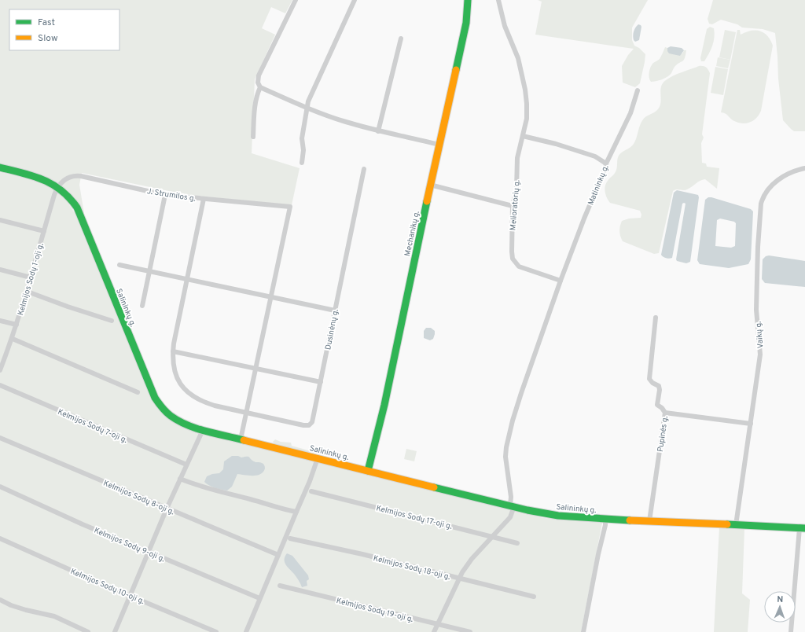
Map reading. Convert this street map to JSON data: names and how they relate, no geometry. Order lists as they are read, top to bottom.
{
  "streets": {
    "main road": ["Mechanikų g.", "Salininkų g."],
    "street": [
      "Matininkų g.",
      "J. Strumilos g.",
      "Melioratorių g.",
      "Kelmijos Sodų 1-oji g.",
      "Dusinėnų g.",
      "Vaikų g.",
      "Kelmijos Sodų 7-oji g.",
      "Pupinės g.",
      "Kelmijos Sodų 8-oji g.",
      "Kelmijos Sodų 17-oji g.",
      "Kelmijos Sodų 9-oji g.",
      "Kelmijos Sodų 18-oji g.",
      "Kelmijos Sodų 10-oji g.",
      "Kelmijos Sodų 19-oji g."
    ]
  },
  "crossings": [
    ["Matininkų g.", "Melioratorių g."],
    ["J. Strumilos g.", "Kelmijos Sodų 1-oji g."],
    ["J. Strumilos g.", "Salininkų g."],
    ["J. Strumilos g.", "Dusinėnų g."],
    ["Mechanikų g.", "Salininkų g."],
    ["Kelmijos Sodų 1-oji g.", "Salininkų g."],
    ["Salininkų g.", "Vaikų g."],
    ["Salininkų g.", "Pupinės g."]
  ],
  "legend": ["Fast", "Slow"],
  "north": "top"
}
